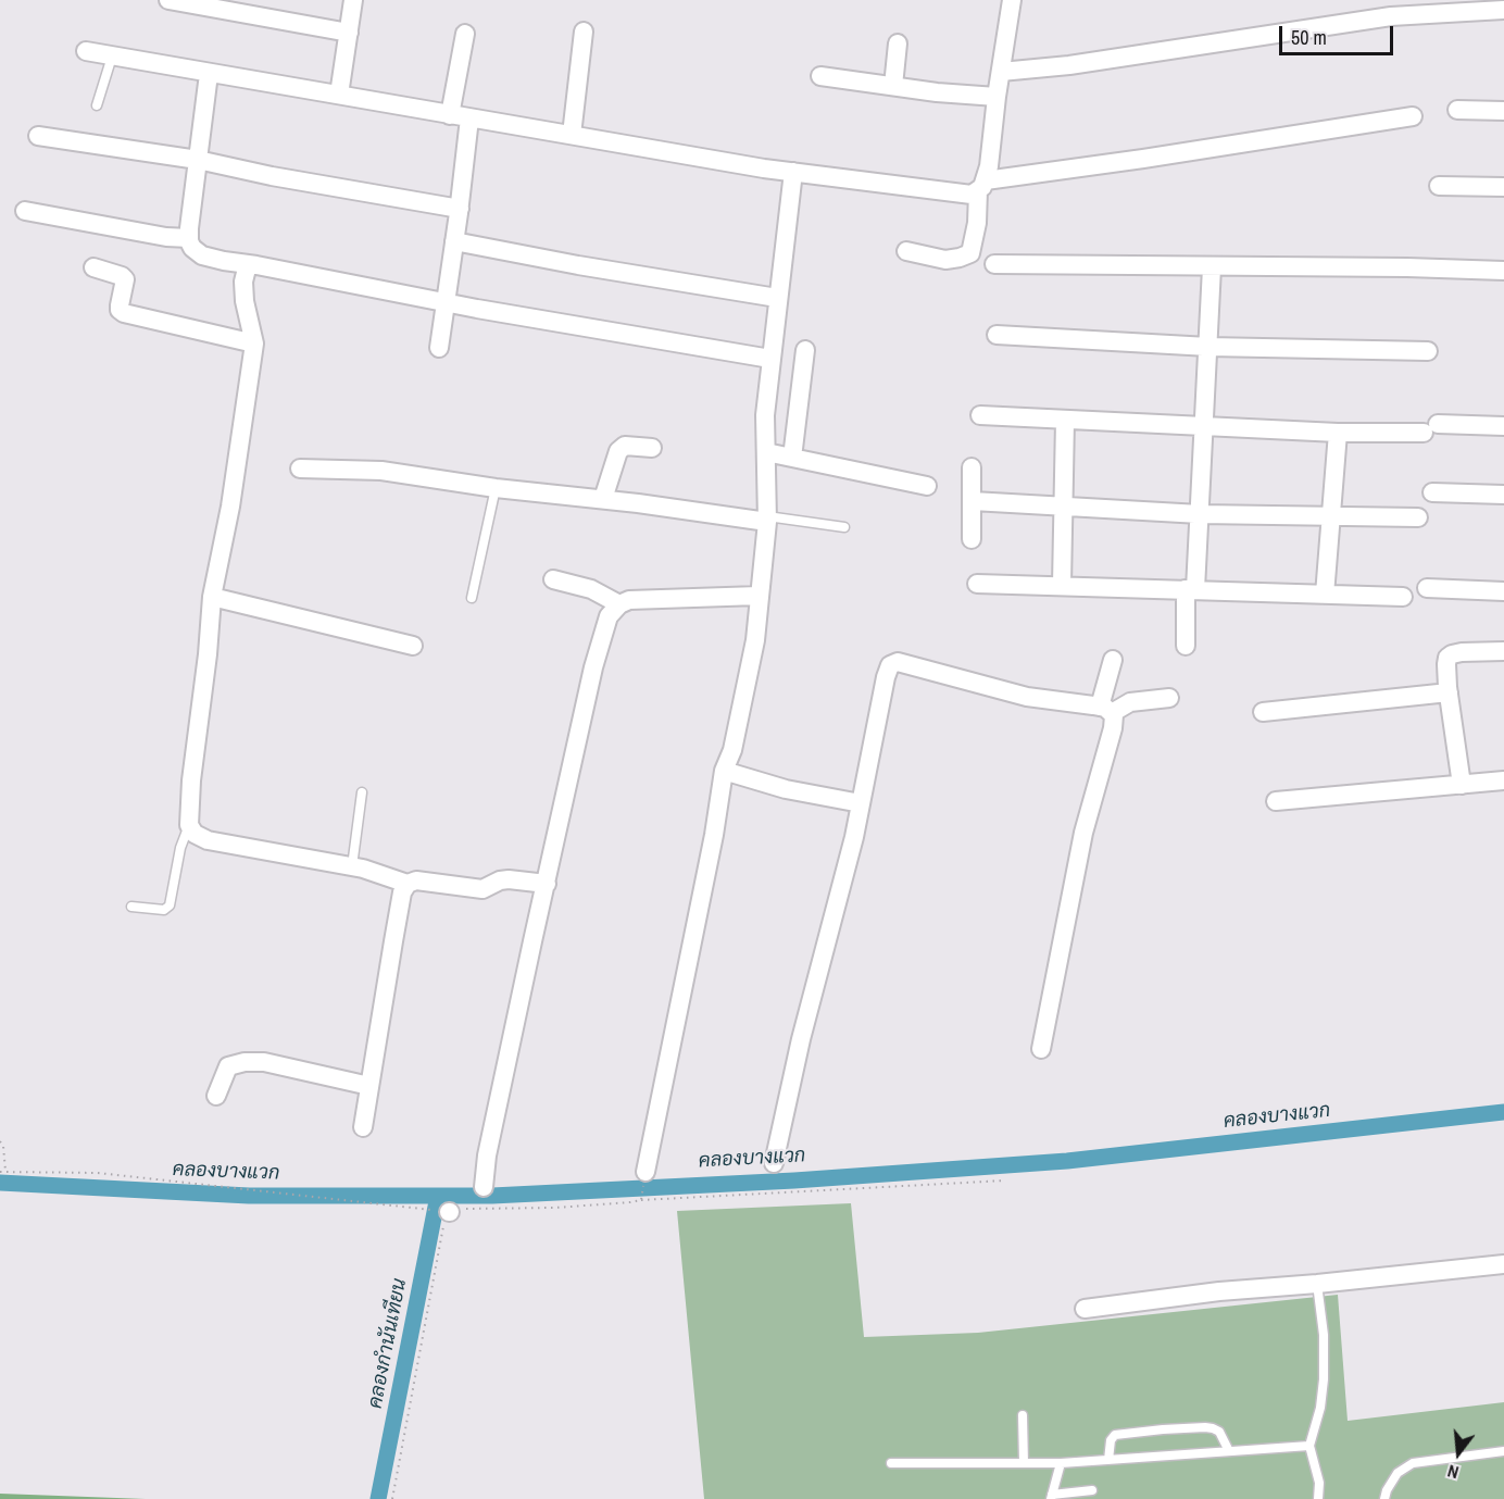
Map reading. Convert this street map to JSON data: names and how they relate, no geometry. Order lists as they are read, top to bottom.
{
  "water": ["คลองบางแวก", "คลองกำนันเทียน"],
  "scale_bar": "50 m",
  "north": "bottom"
}
